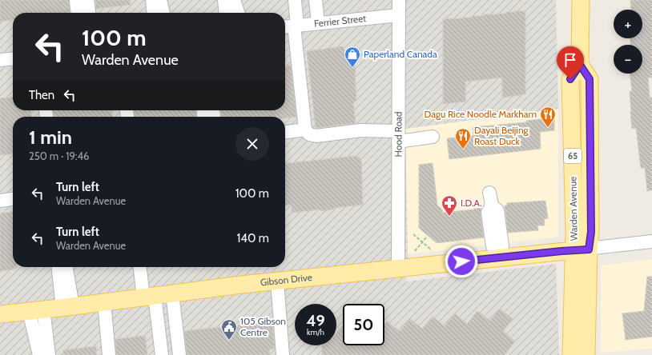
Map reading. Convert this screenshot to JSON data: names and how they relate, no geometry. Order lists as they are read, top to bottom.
{
  "streets": {
    "main road": ["65", "Warden Avenue", "Gibson Drive"],
    "street": ["Ferrier Street", "Hood Road"]
  },
  "crossings": [
    ["Ferrier Street", "Hood Road"],
    ["Hood Road", "Gibson Drive"],
    ["Warden Avenue", "Gibson Drive"]
  ],
  "places": {
    "shop": ["Paperland Canada"],
    "restaurant": ["Dagu Rice Noodle Markham", "Dayali Beijing Roast Duck"],
    "pharmacy": ["I.D.A."],
    "public building": ["105 Gibson Centre"]
  },
  "page": {
    "map_buttons": ["+", "−"],
    "turn": ["100 m", "Warden Avenue"],
    "then": "Then",
    "heading": ["1 min", "250 m · 19:46"],
    "list": [
      {
        "name": "Turn left",
        "note": "Warden Avenue",
        "value": "100 m"
      },
      {
        "name": "Turn left",
        "note": "Warden Avenue",
        "value": "140 m"
      }
    ],
    "speed": "49 km/h",
    "limit": "50"
  }
}
